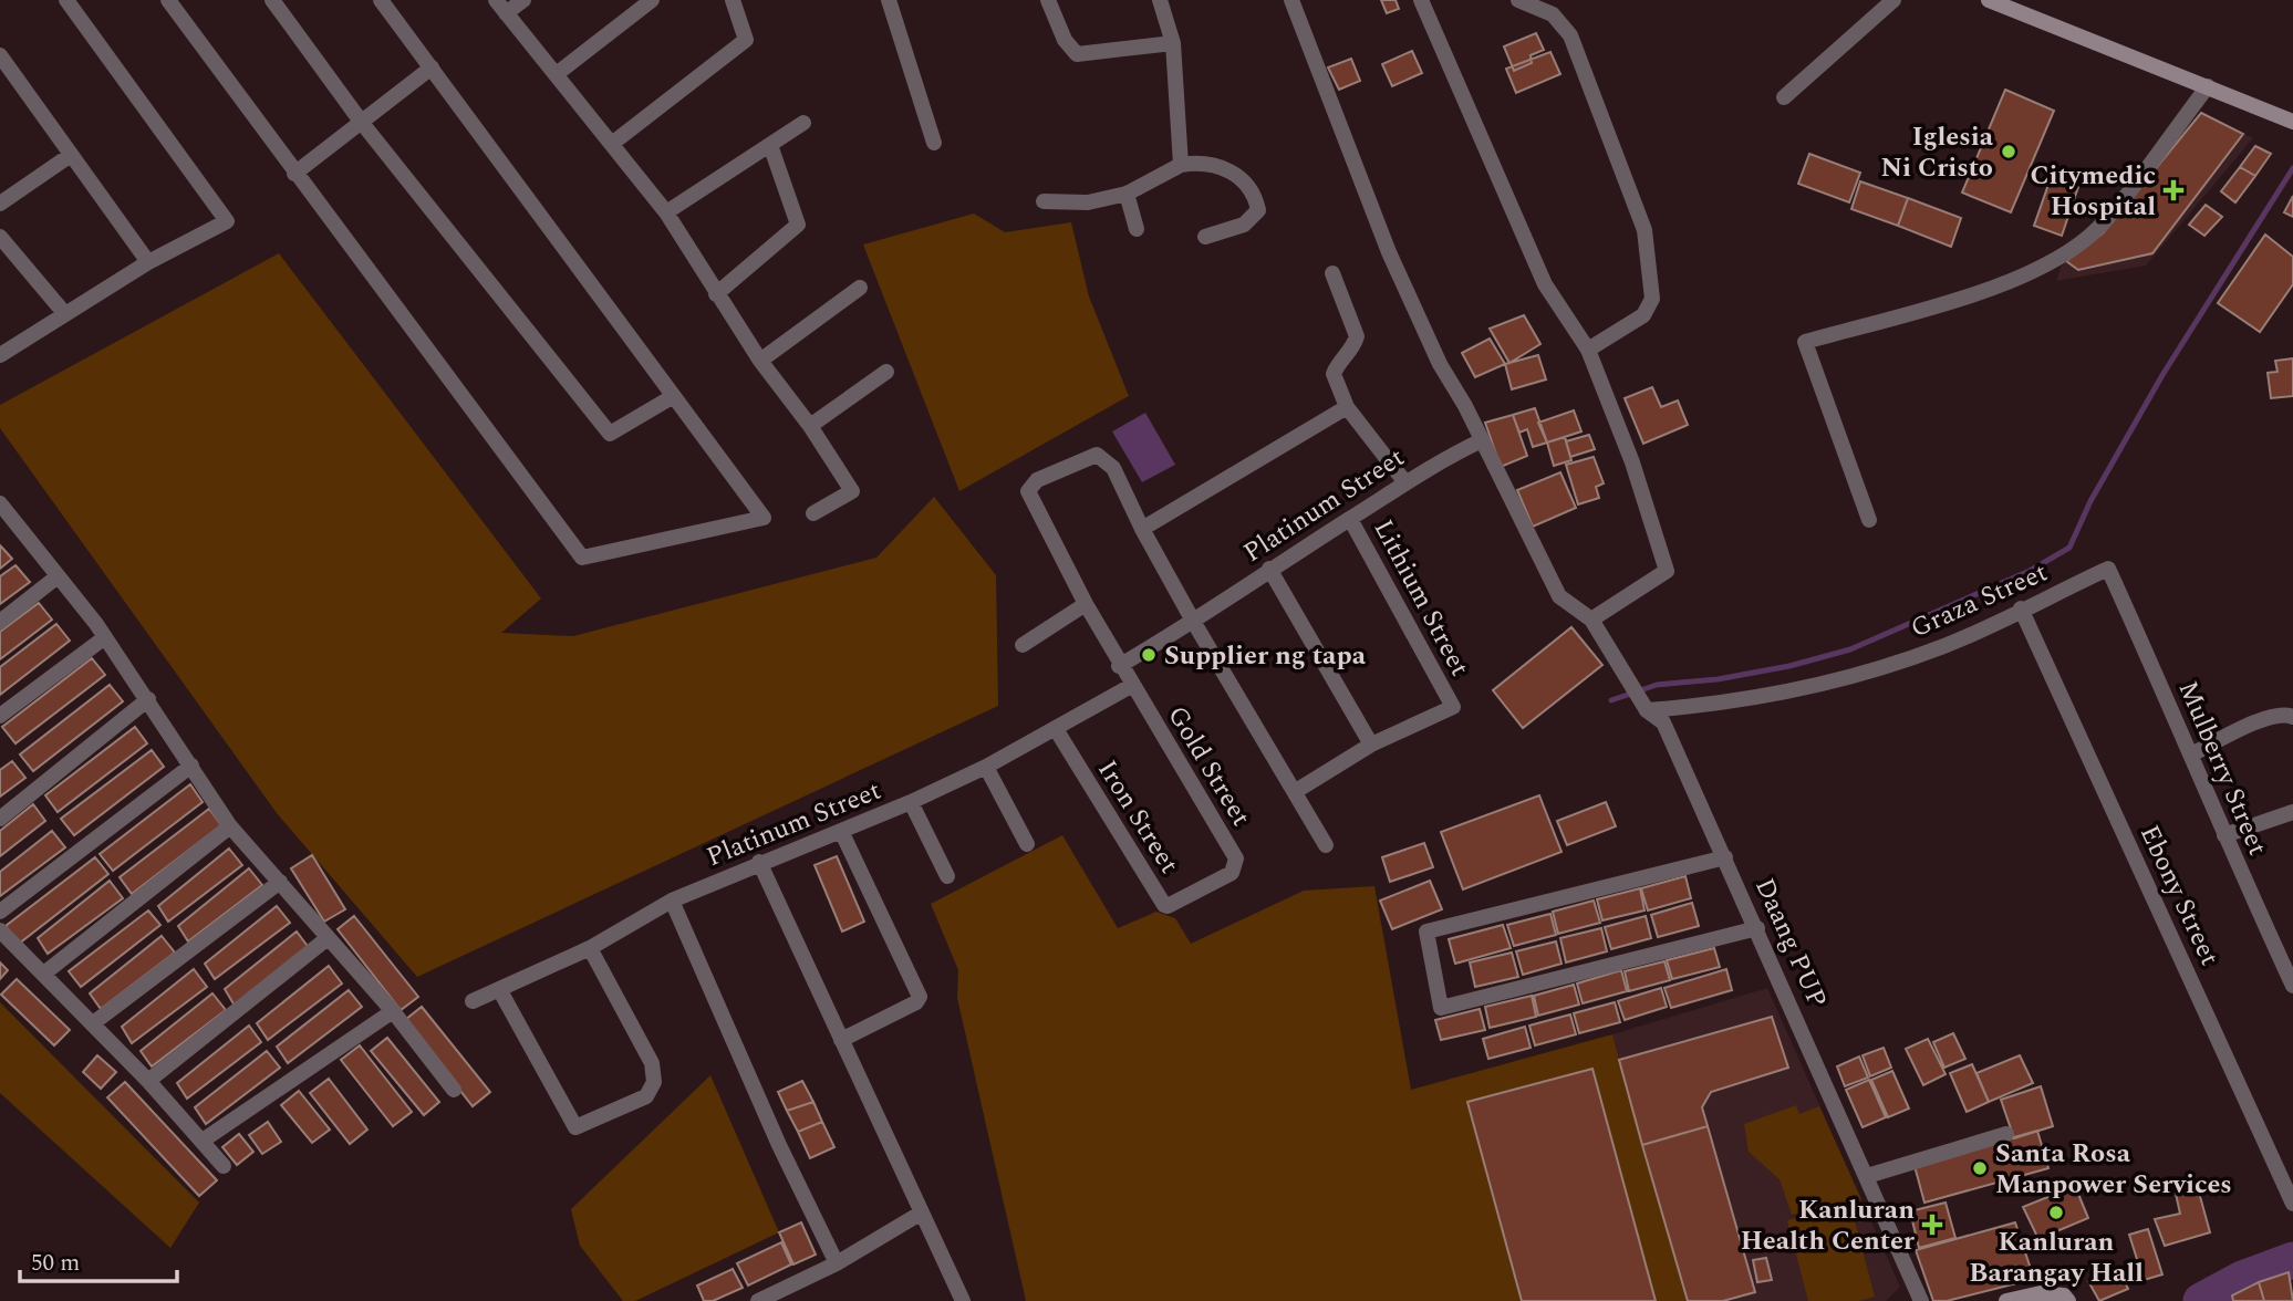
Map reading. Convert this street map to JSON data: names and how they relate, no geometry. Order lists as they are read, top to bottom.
{
  "streets": {
    "street": [
      "Platinum Street",
      "Lithium Street",
      "Graza Street",
      "Gold Street",
      "Mulberry Street",
      "Iron Street",
      "Ebony Street",
      "Daang PUP"
    ]
  },
  "crossings": [
    ["Platinum Street", "Lithium Street"],
    ["Platinum Street", "Gold Street"],
    ["Platinum Street", "Iron Street"],
    ["Graza Street", "Mulberry Street"],
    ["Graza Street", "Ebony Street"],
    ["Graza Street", "Daang PUP"],
    ["Gold Street", "Iron Street"]
  ],
  "places": {
    "other": [
      "Iglesia Ni Cristo",
      "Supplier ng tapa",
      "Santa Rosa Manpower Services",
      "Kanluran Barangay Hall"
    ],
    "health": ["Citymedic Hospital", "Kanluran Health Center"]
  },
  "scale_bar": "50 m"
}
